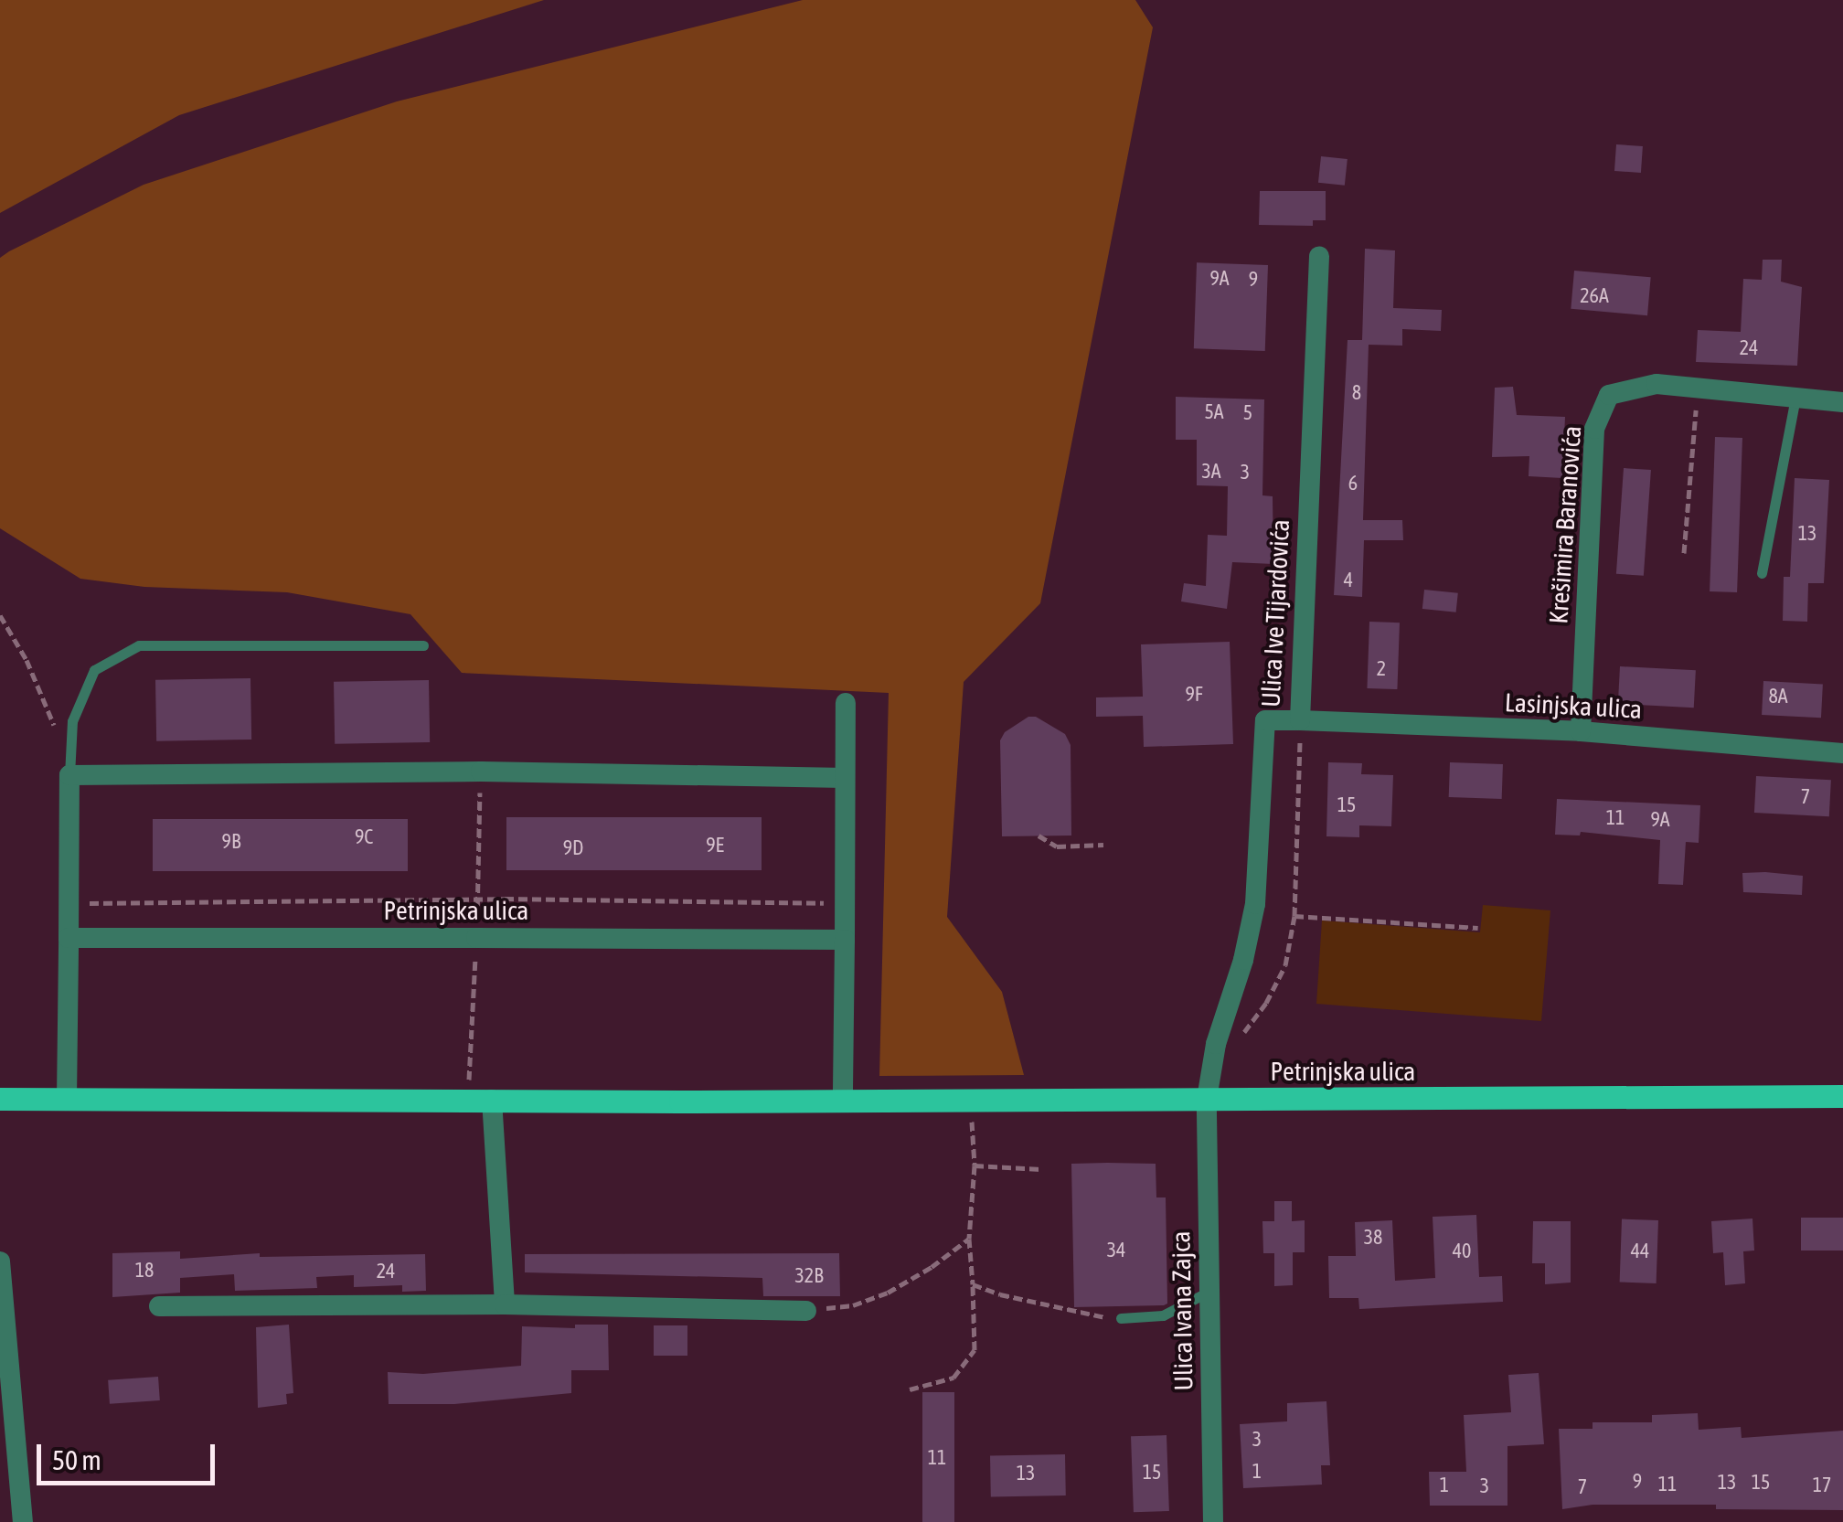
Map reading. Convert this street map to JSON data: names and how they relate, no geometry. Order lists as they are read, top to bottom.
{
  "streets": {
    "main road": ["Petrinjska ulica"],
    "street": [
      "Krešimira Baranovića",
      "Ulica Ive Tijardovića",
      "Lasinjska ulica",
      "Ulica Ivana Zajca"
    ]
  },
  "crossings": [
    ["Krešimira Baranovića", "Lasinjska ulica"],
    ["Ulica Ive Tijardovića", "Lasinjska ulica"],
    ["Ulica Ive Tijardovića", "Petrinjska ulica"],
    ["Ulica Ive Tijardovića", "Ulica Ivana Zajca"],
    ["Petrinjska ulica", "Ulica Ivana Zajca"]
  ],
  "house_numbers": [
    "9A",
    "9",
    "26A",
    "24",
    "8",
    "5A",
    "5",
    "3A",
    "3",
    "6",
    "13",
    "4",
    "2",
    "9F",
    "8A",
    "7",
    "15",
    "11",
    "9A",
    "9C",
    "9B",
    "9E",
    "9D",
    "38",
    "34",
    "40",
    "44",
    "18",
    "24",
    "32B",
    "3",
    "11",
    "1",
    "15",
    "13",
    "9",
    "13",
    "15",
    "11",
    "1",
    "17",
    "3",
    "7"
  ],
  "scale_bar": "50 m"
}
